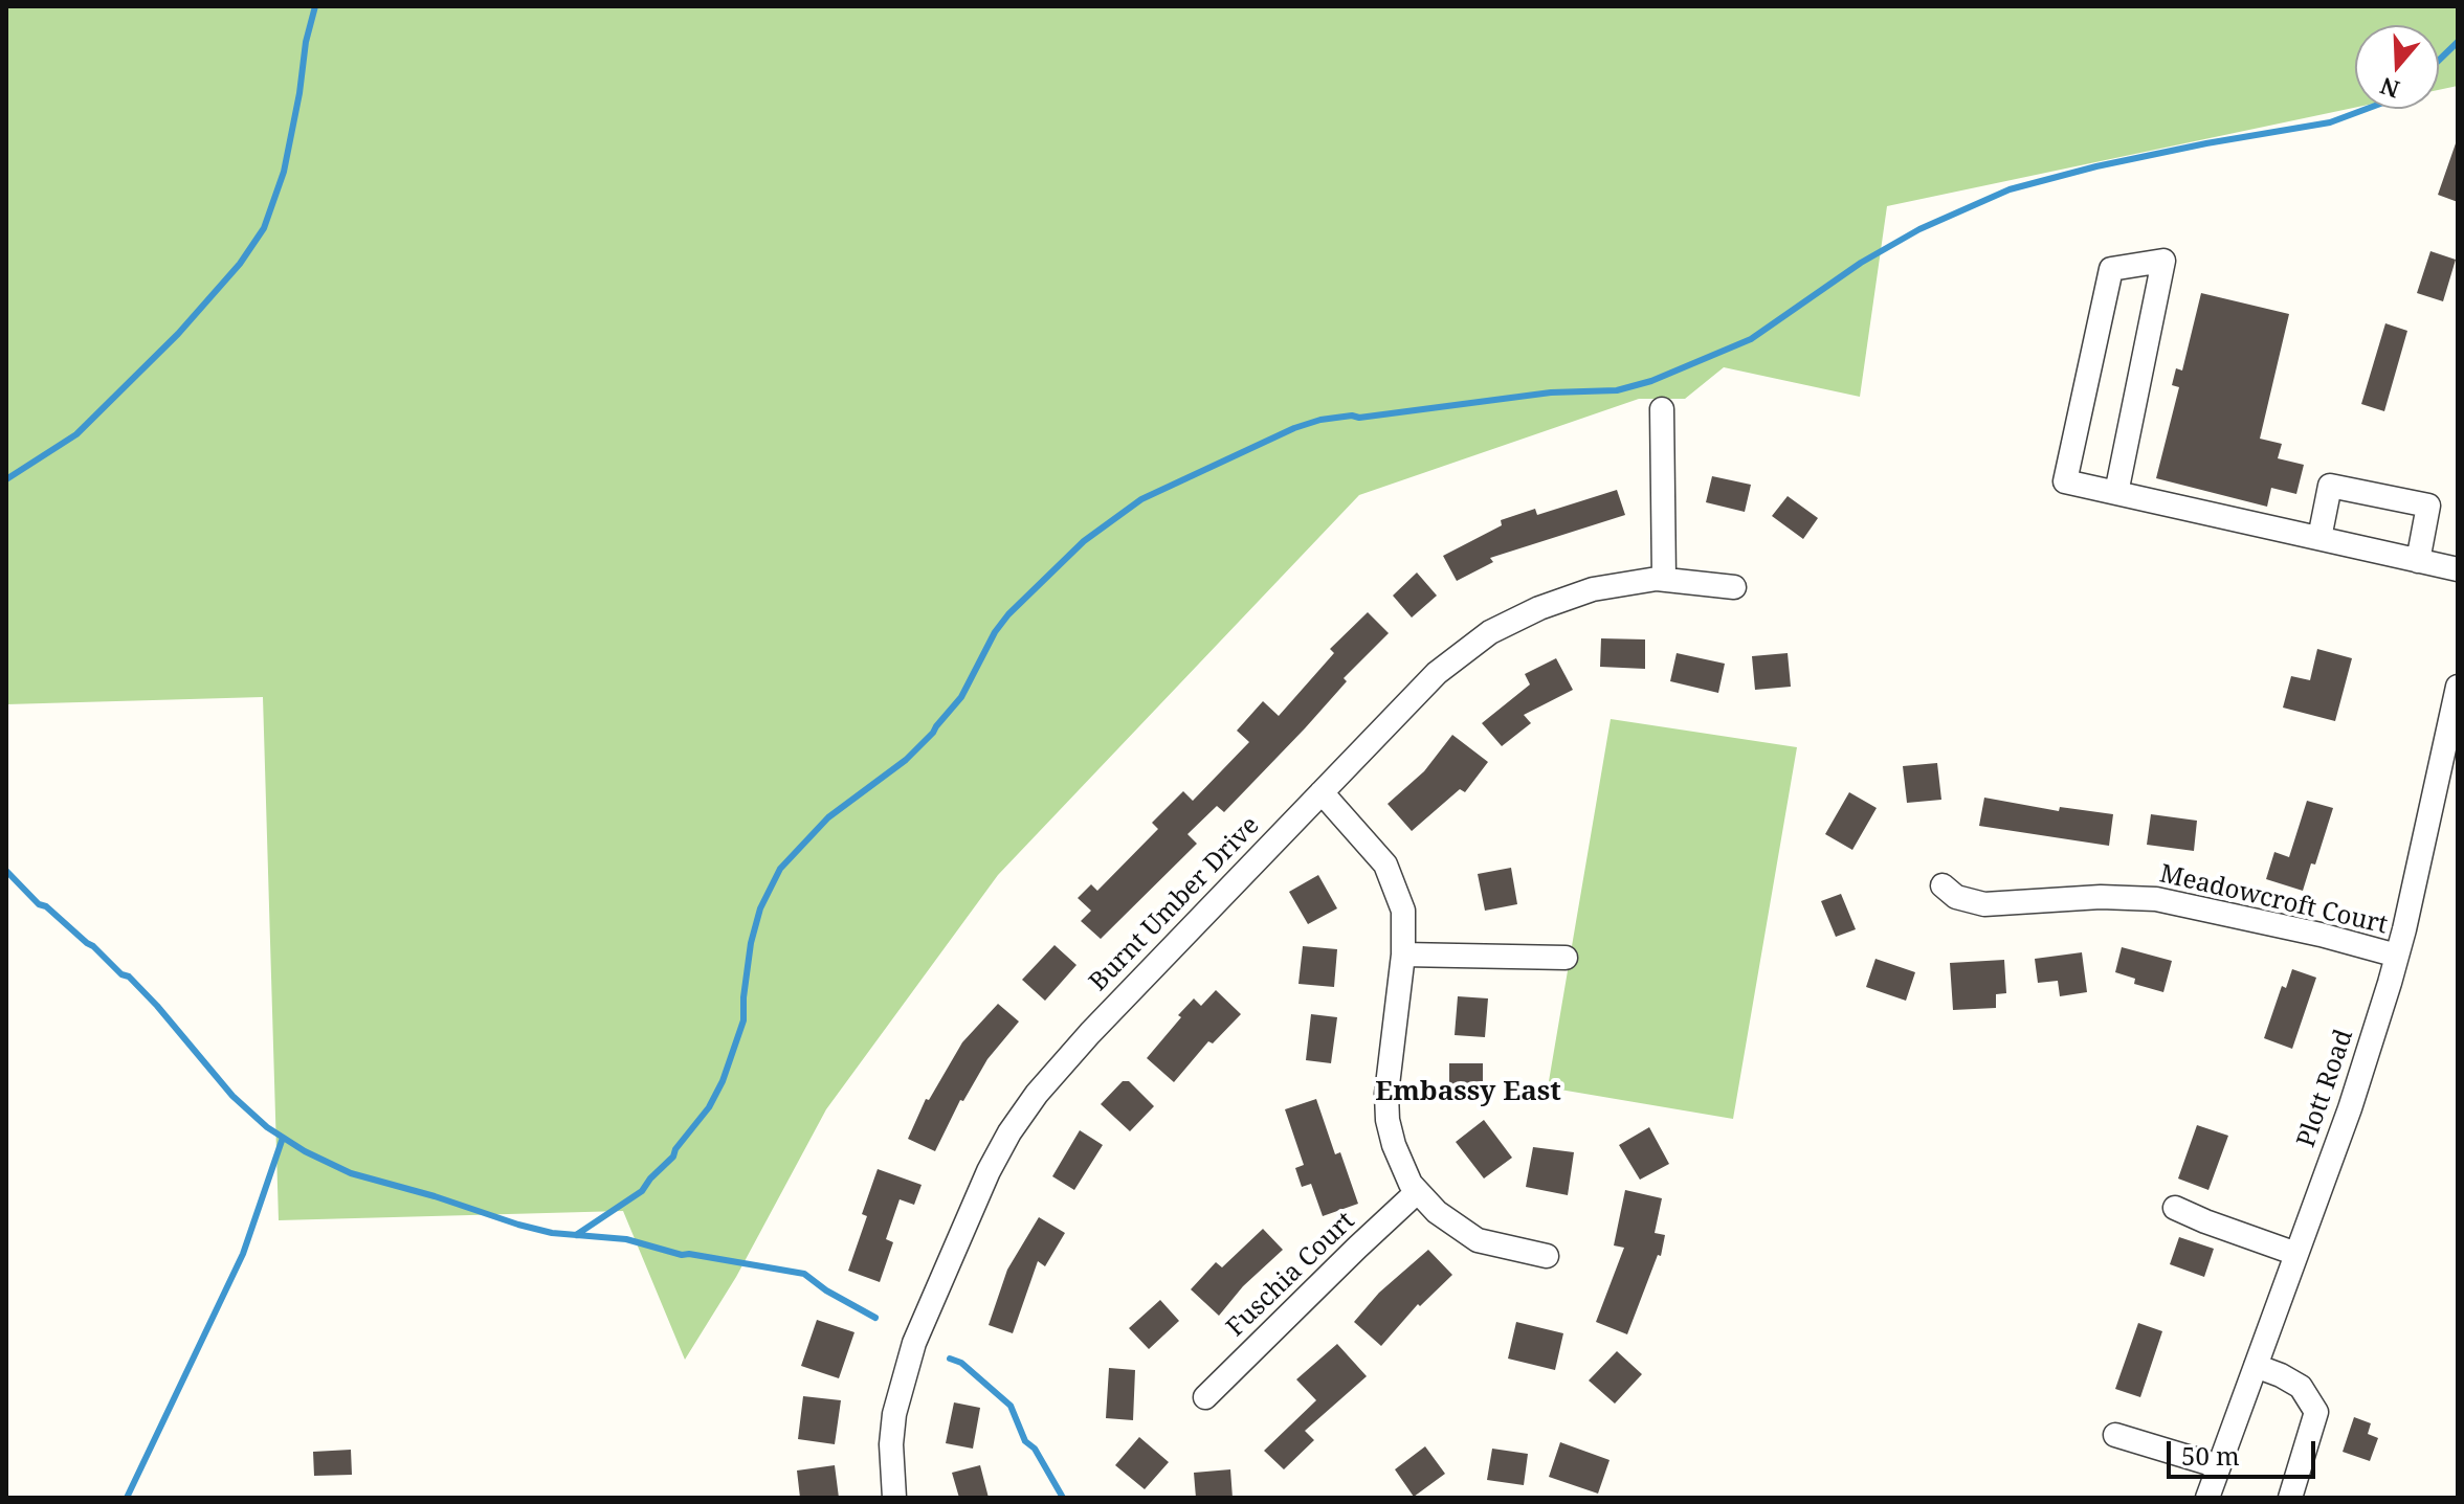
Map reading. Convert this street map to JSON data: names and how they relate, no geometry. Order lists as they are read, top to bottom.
{
  "streets": {
    "street": [
      "Meadowcroft Court",
      "Burnt Umber Drive",
      "Plott Road",
      "Fuschia Court"
    ]
  },
  "crossings": [
    ["Meadowcroft Court", "Plott Road"]
  ],
  "districts": ["Embassy East"],
  "scale_bar": "50 m",
  "north": "bottom"
}
